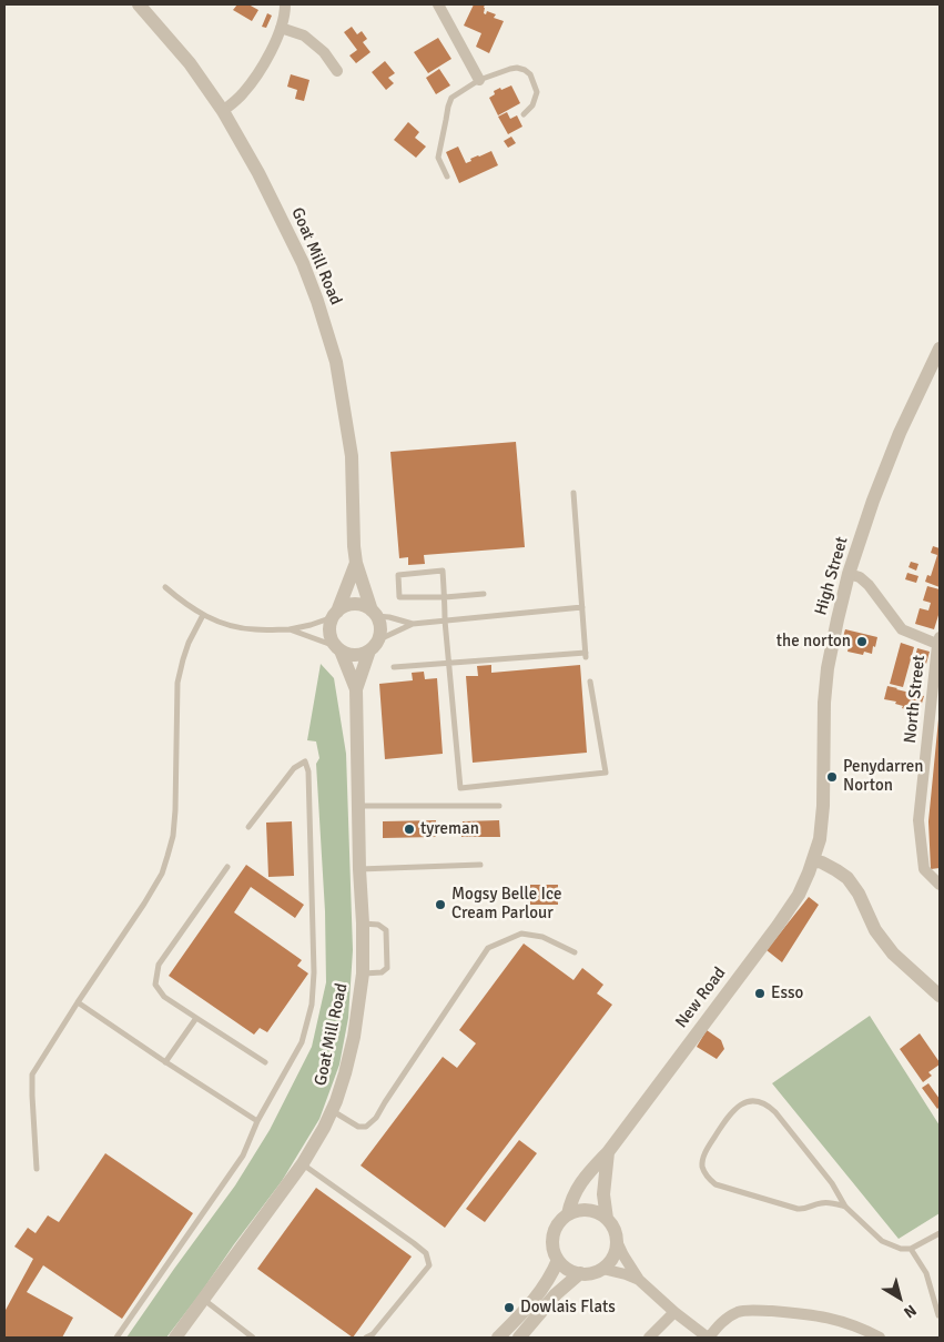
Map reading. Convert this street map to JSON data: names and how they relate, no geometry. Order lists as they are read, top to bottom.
{
  "streets": {
    "street": [
      "Goat Mill Road",
      "High Street",
      "North Street",
      "New Road"
    ]
  },
  "crossings": [
    ["High Street", "New Road"]
  ],
  "places": [
    "the norton",
    "Penydarren Norton",
    "tyreman",
    "Mogsy Belle Ice Cream Parlour",
    "Esso",
    "Dowlais Flats"
  ],
  "north": "bottom right"
}
